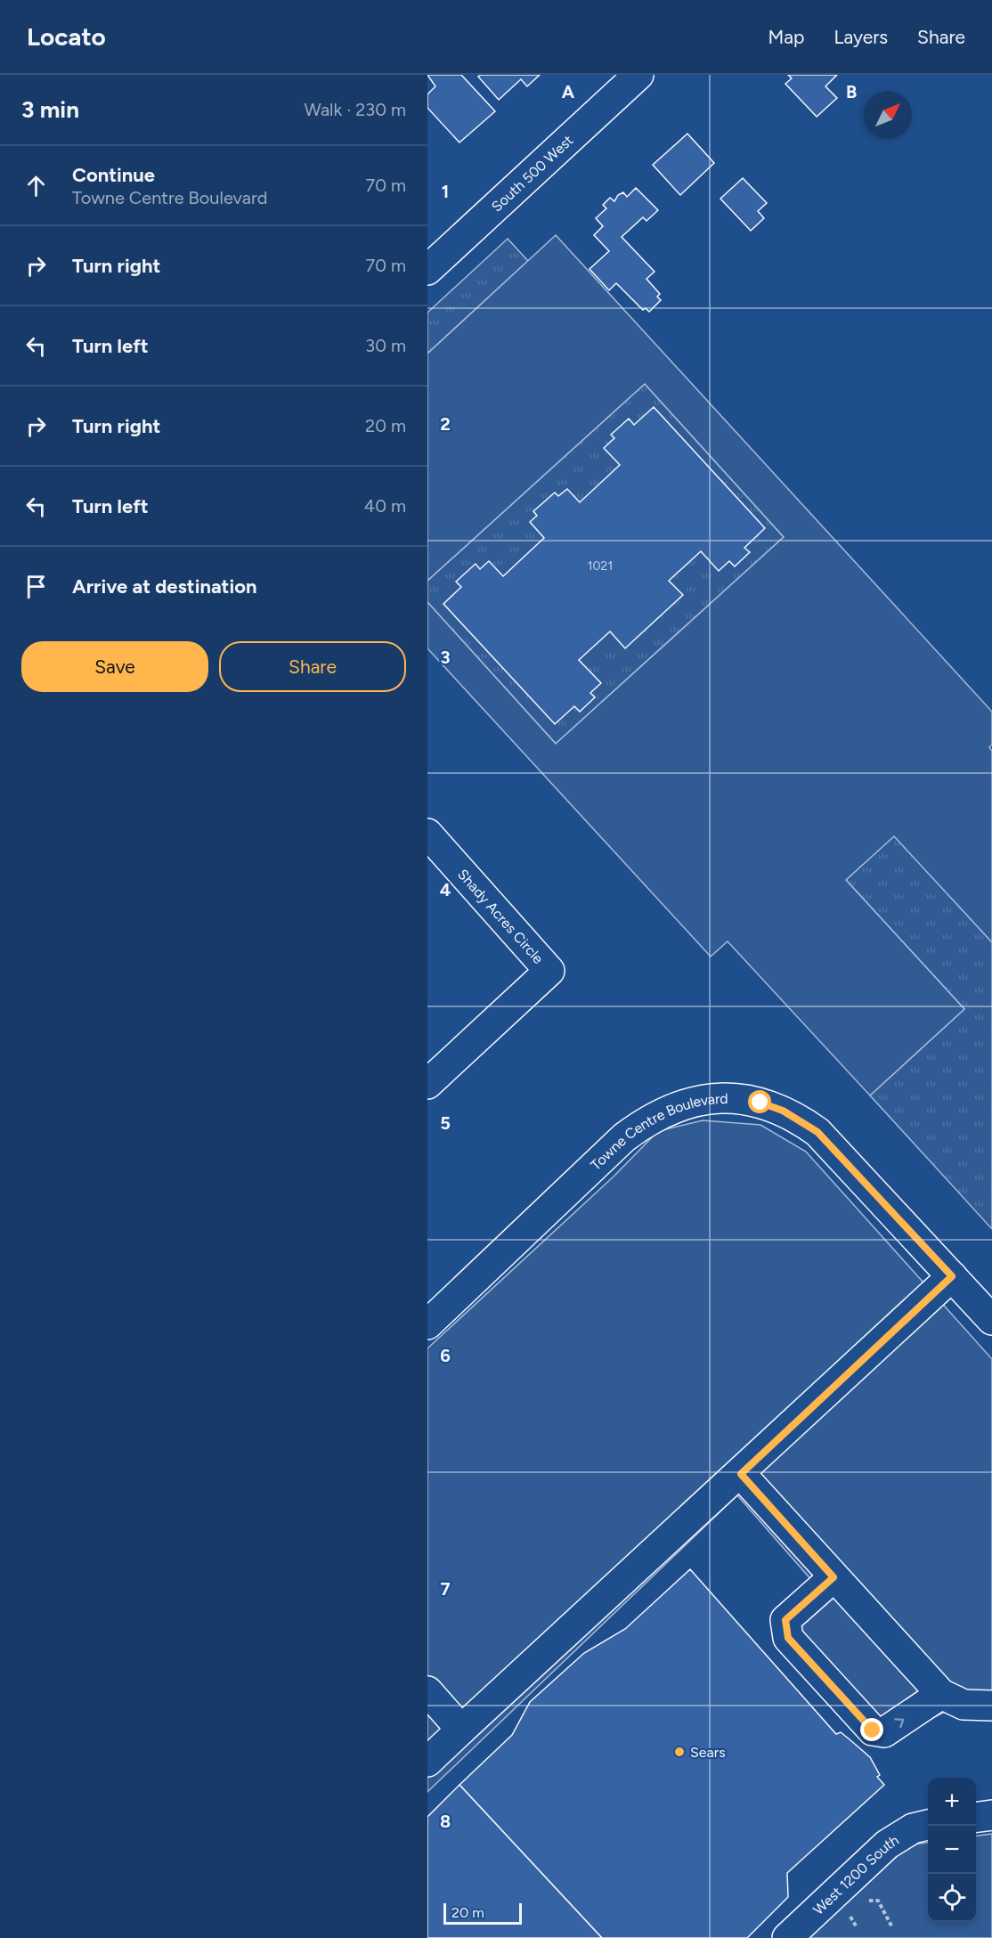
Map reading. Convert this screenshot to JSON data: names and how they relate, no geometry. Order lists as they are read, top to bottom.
{
  "streets": {
    "street": [
      "South 500 West",
      "Shady Acres Circle",
      "Towne Centre Boulevard",
      "West 1200 South"
    ]
  },
  "places": ["Sears"],
  "house_numbers": ["1021"],
  "scale_bar": "20 m",
  "north": "top right",
  "page": {
    "header": "Locato",
    "nav": ["Map", "Layers", "Share"],
    "heading": ["3 min", "Walk · 230 m"],
    "list": [
      ["Continue", "Towne Centre Boulevard", "70 m"],
      ["Turn right", "70 m"],
      ["Turn left", "30 m"],
      ["Turn right", "20 m"],
      ["Turn left", "40 m"],
      "Arrive at destination"
    ],
    "buttons": ["Save", "Share"],
    "map_buttons": ["+", "−"],
    "scale": "20 m"
  },
  "grid": {
    "columns": ["A", "B"],
    "rows": [
      "1",
      "2",
      "3",
      "4",
      "5",
      "6",
      "7",
      "8"
    ]
  }
}
